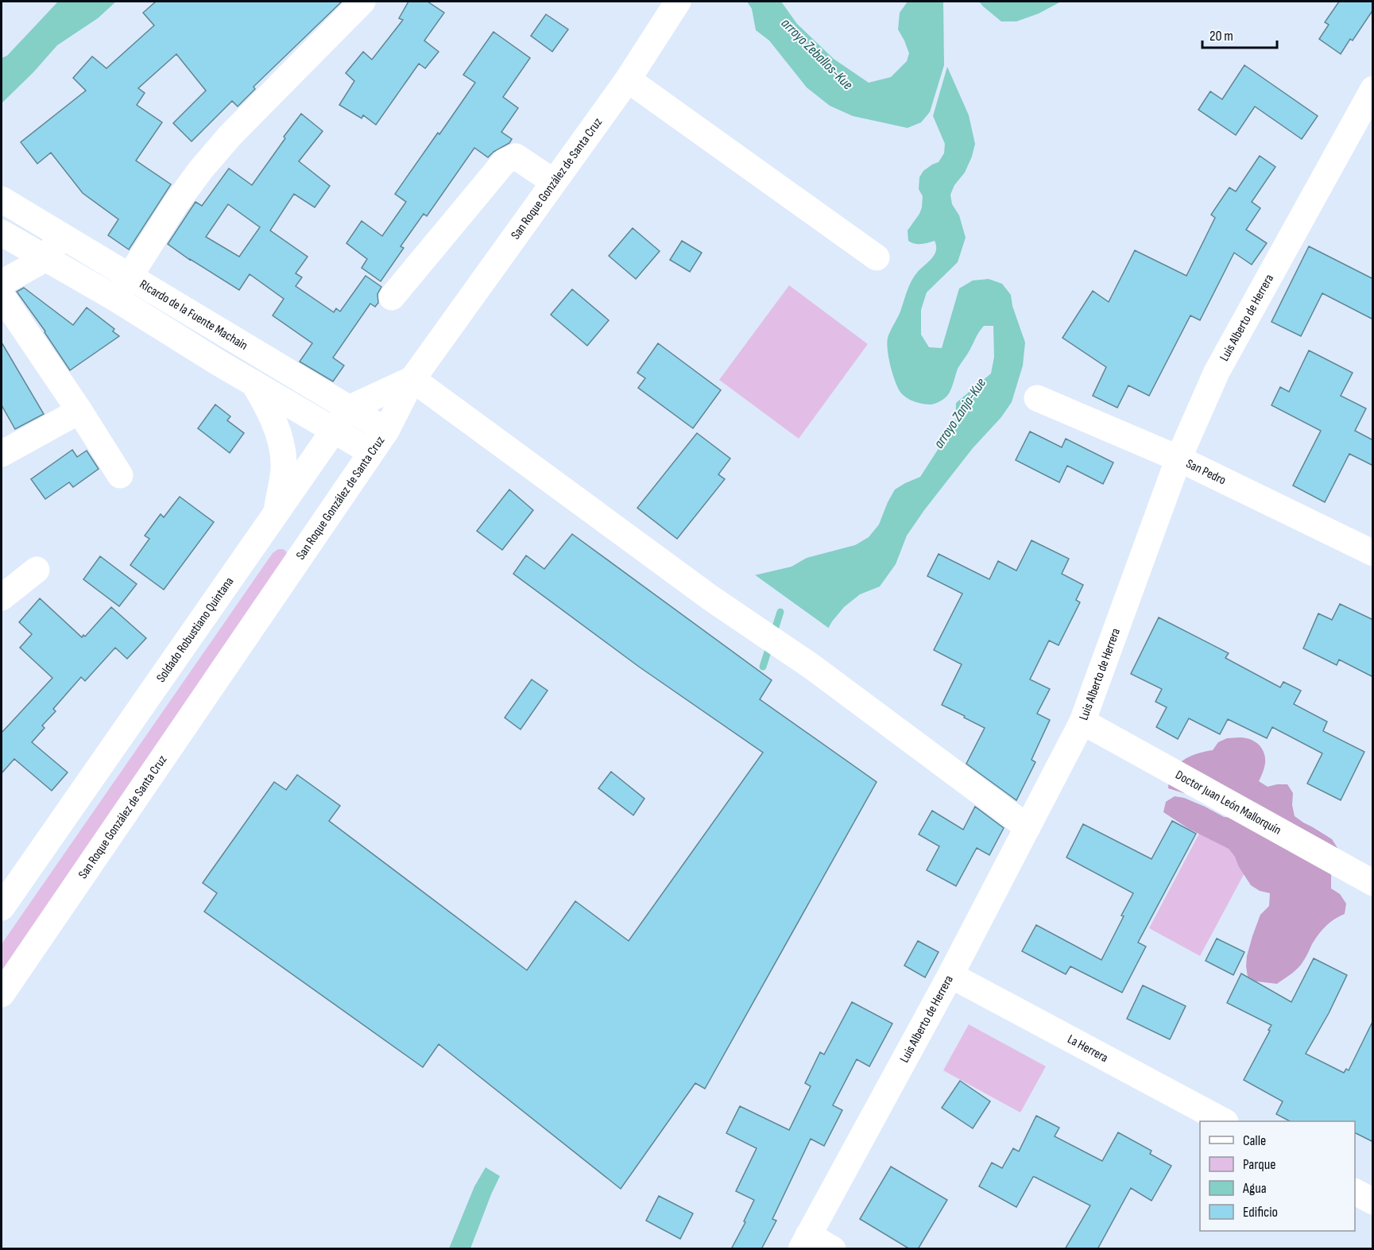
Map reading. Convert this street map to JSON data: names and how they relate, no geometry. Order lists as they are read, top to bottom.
{
  "streets": {
    "street": [
      "San Roque González de Santa Cruz",
      "RIcardo de la Fuente Machain",
      "Luis Alberto de Herrera",
      "San Pedro",
      "Soldado Robustiano Quintana",
      "Doctor Juan León Mallorquín",
      "La Herrera"
    ]
  },
  "crossings": [
    ["San Roque González de Santa Cruz", "RIcardo de la Fuente Machain"],
    ["San Roque González de Santa Cruz", "Soldado Robustiano Quintana"],
    ["RIcardo de la Fuente Machain", "Soldado Robustiano Quintana"],
    ["Luis Alberto de Herrera", "San Pedro"],
    ["Luis Alberto de Herrera", "Doctor Juan León Mallorquín"],
    ["Luis Alberto de Herrera", "La Herrera"]
  ],
  "water": ["arroyo Zeballos-Kue", "arroyo Zanja-Kue"],
  "legend": [
    "Calle",
    "Parque",
    "Agua",
    "Edificio"
  ],
  "scale_bar": "20 m"
}
